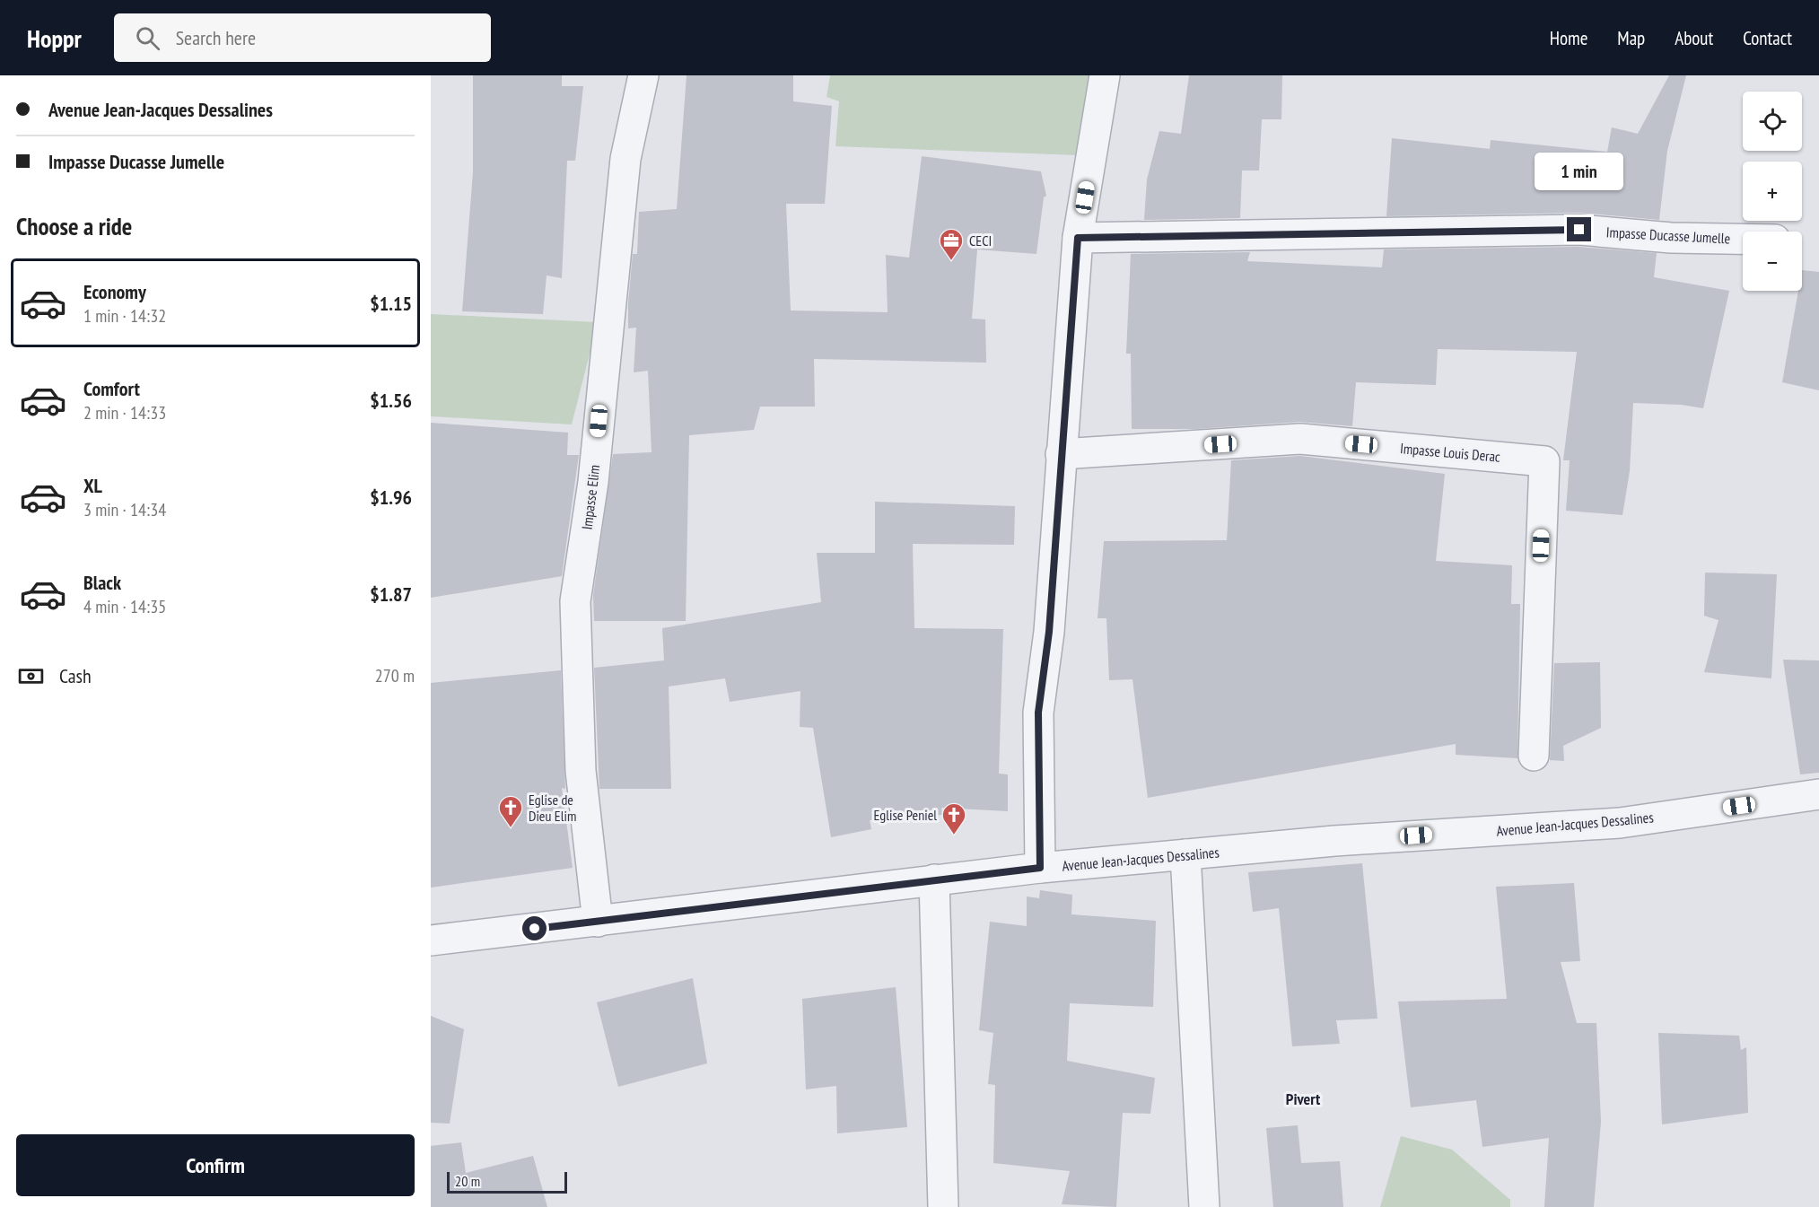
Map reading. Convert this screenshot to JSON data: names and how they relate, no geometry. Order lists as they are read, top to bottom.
{
  "streets": {
    "street": [
      "Impasse Ducasse Jumelle",
      "Impasse Louis Derac",
      "Impasse Elim",
      "Avenue Jean-Jacques Dessalines"
    ]
  },
  "crossings": [
    ["Impasse Elim", "Avenue Jean-Jacques Dessalines"]
  ],
  "districts": ["Pivert"],
  "places": {
    "office": ["CECI"],
    "church": ["Eglise de Dieu Elim", "Eglise Peniel"]
  },
  "scale_bar": "20 m",
  "page": {
    "header": "Hoppr",
    "search": "Search here",
    "nav": [
      "Home",
      "Map",
      "About",
      "Contact"
    ],
    "banner": ["Avenue Jean-Jacques Dessalines", "Impasse Ducasse Jumelle"],
    "map_buttons": ["+", "−"],
    "bubble": "1 min",
    "heading": "Choose a ride",
    "list": [
      {
        "name": "Economy",
        "note": "1 min · 14:32",
        "value": "$1.15"
      },
      {
        "name": "Comfort",
        "note": "2 min · 14:33",
        "value": "$1.56"
      },
      {
        "name": "XL",
        "note": "3 min · 14:34",
        "value": "$1.96"
      },
      {
        "name": "Black",
        "note": "4 min · 14:35",
        "value": "$1.87"
      }
    ],
    "pay": ["Cash", "270 m"],
    "buttons": "Confirm",
    "scale": "20 m"
  }
}
